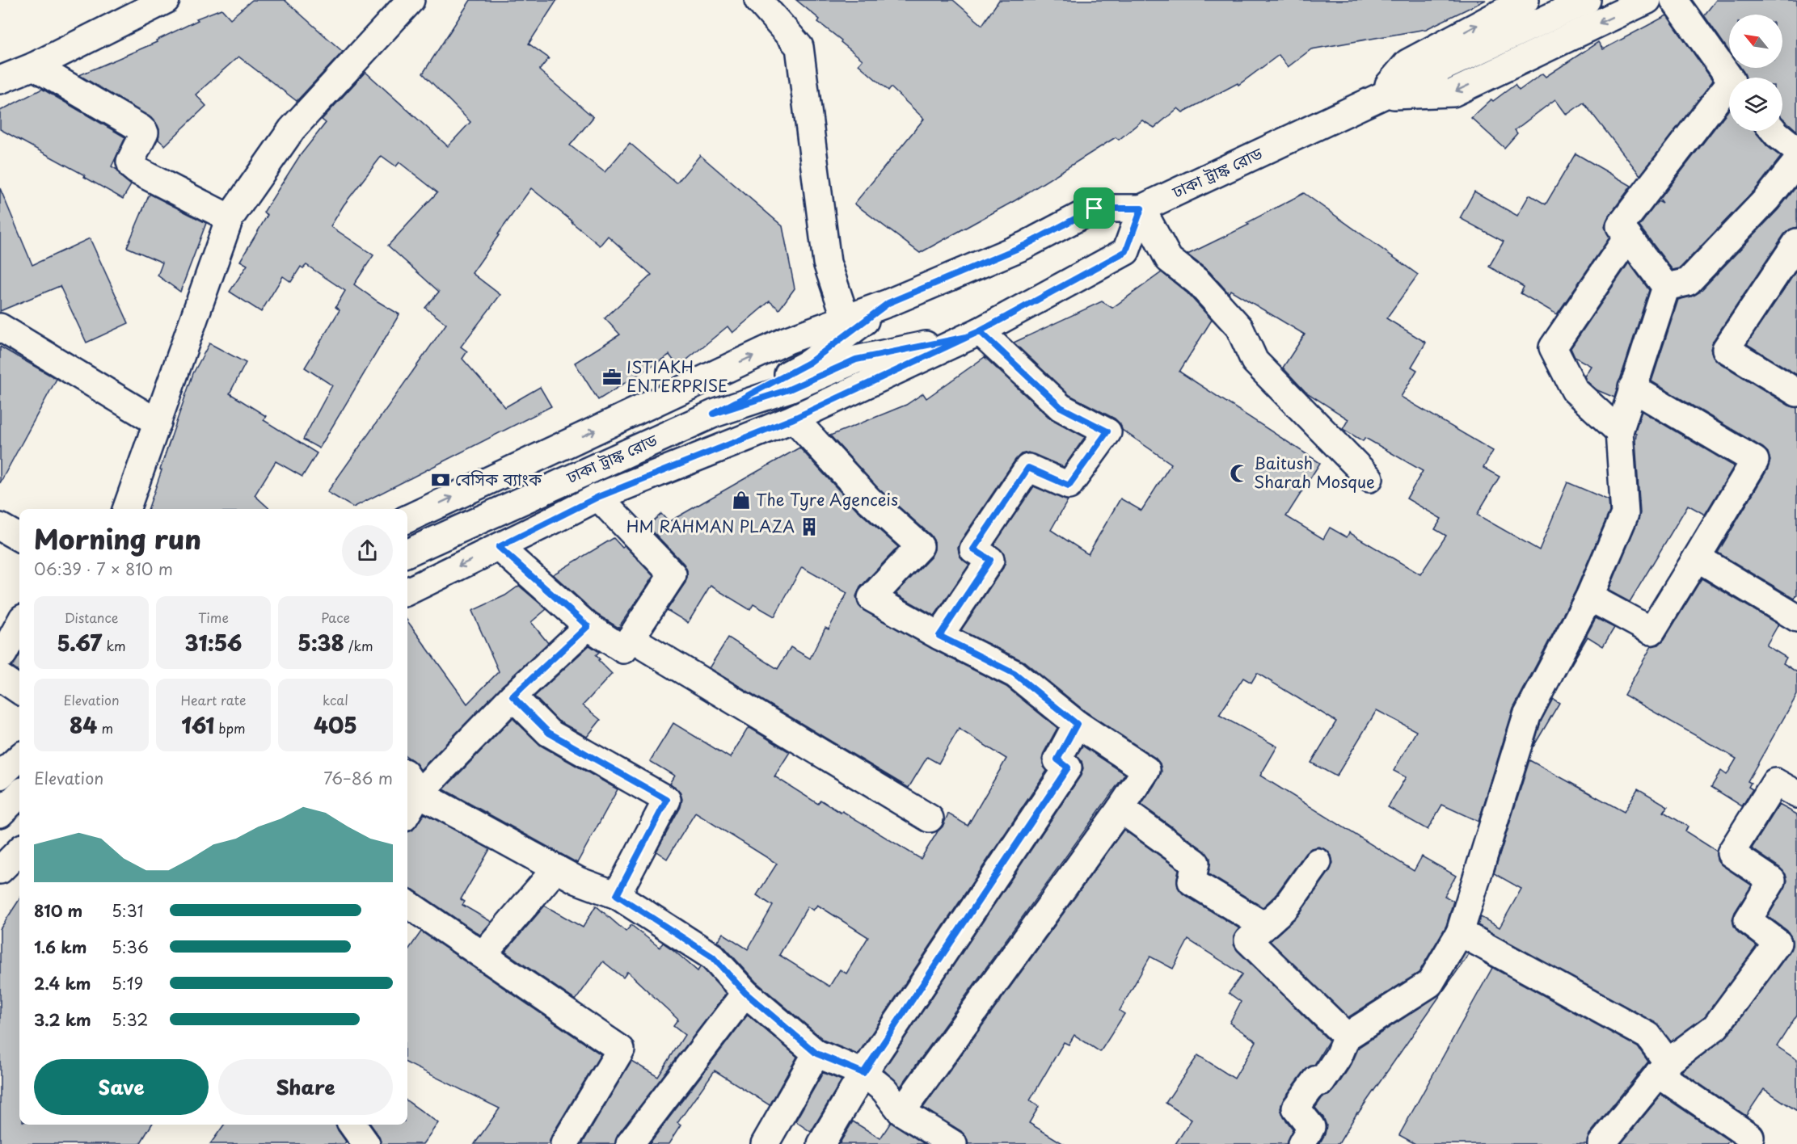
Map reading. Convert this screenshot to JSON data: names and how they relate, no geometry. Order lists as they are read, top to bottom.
{
  "streets": {
    "street": ["ঢাকা ট্রাঙ্ক রোড"]
  },
  "places": {
    "office": ["ISTIAKH ENTERPRISE"],
    "mosque": ["Baitush Sharah Mosque"],
    "bank": ["বেসিক ব্যাংক"],
    "shop": ["The Tyre Agenceis"],
    "building": ["HM RAHMAN PLAZA"]
  },
  "north": "top left",
  "page": {
    "heading": ["Morning run", "06:39 · 7 × 810 m"],
    "stats": [
      ["Distance", "5.67 km"],
      ["Time", "31:56"],
      ["Pace", "5:38 /km"],
      ["Elevation", "84 m"],
      ["Heart rate", "161 bpm"],
      ["kcal", "405"]
    ],
    "chart": ["Elevation", "76–86 m"],
    "list": [
      {
        "name": "810 m",
        "note": "5:31"
      },
      {
        "name": "1.6 km",
        "note": "5:36"
      },
      {
        "name": "2.4 km",
        "note": "5:19"
      },
      {
        "name": "3.2 km",
        "note": "5:32"
      }
    ],
    "buttons": ["Save", "Share"]
  }
}
